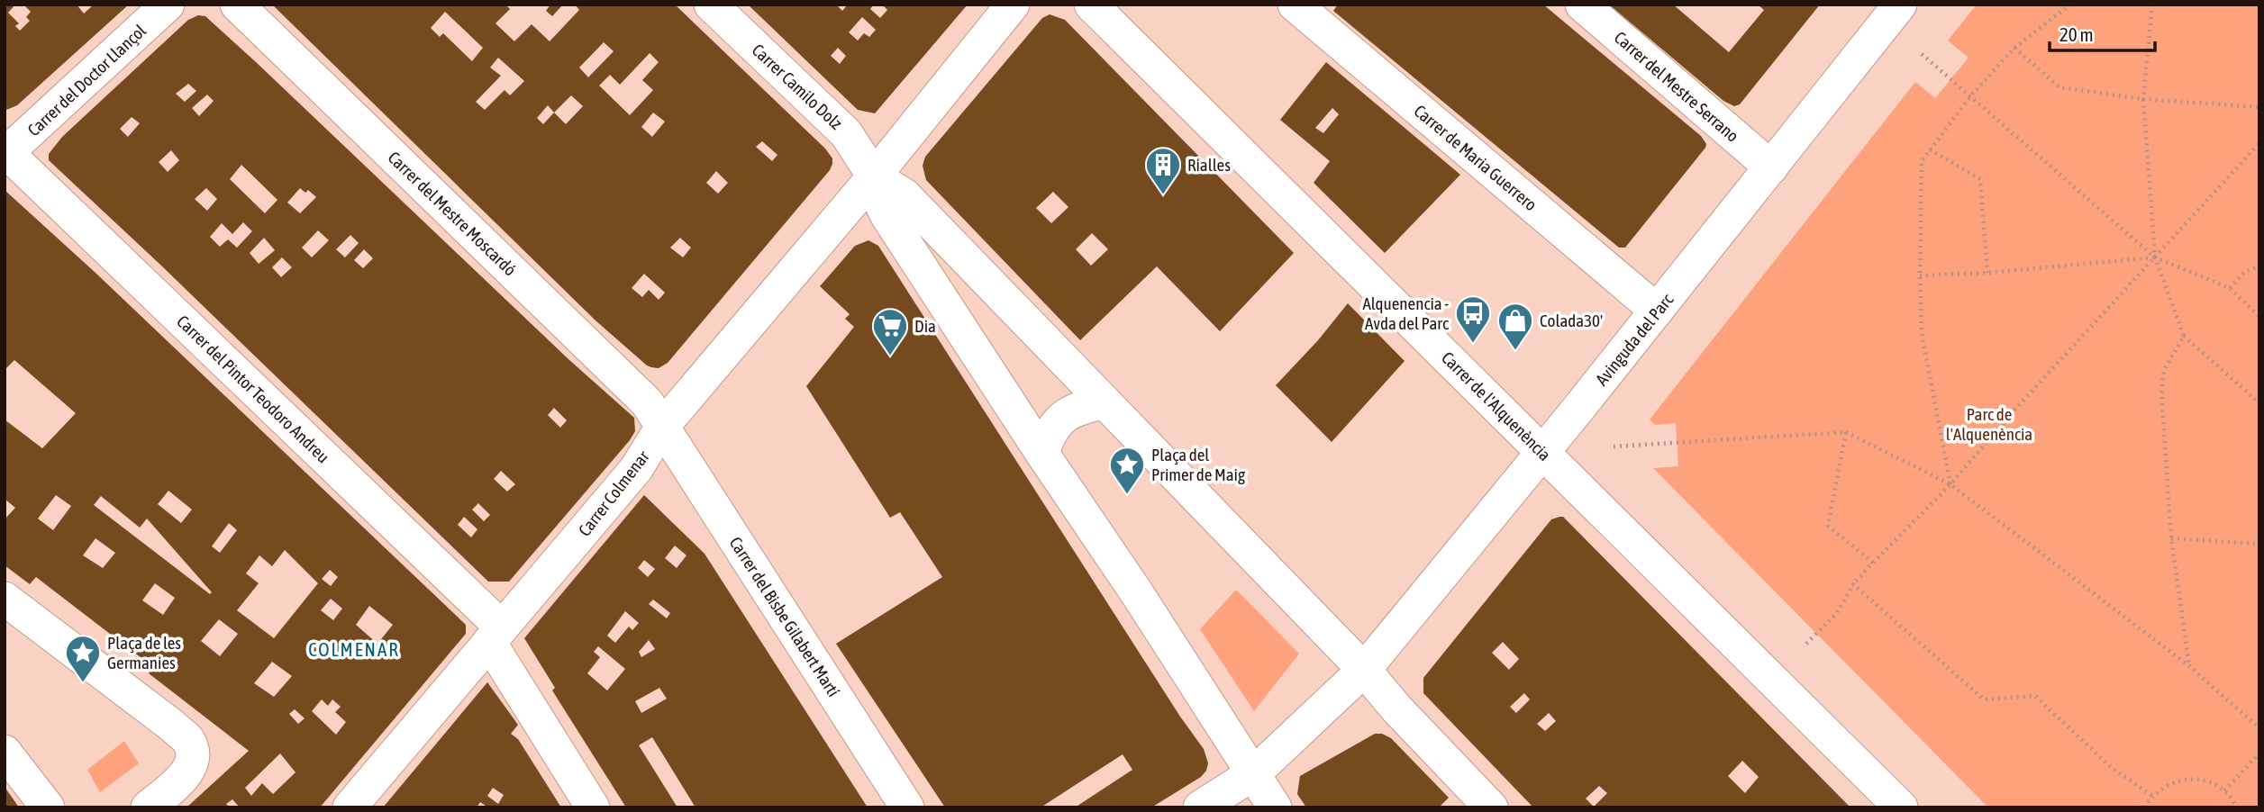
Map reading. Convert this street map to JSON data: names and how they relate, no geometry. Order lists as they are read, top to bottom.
{
  "streets": {
    "street": [
      "Carrer del Doctor Llançol",
      "Carrer Camilo Dolz",
      "Carrer del Mestre Serrano",
      "Carrer de Maria Guerrero",
      "Carrer del Mestre Moscardó",
      "Avinguda del Parc",
      "Carrer del Pintor Teodoro Andreu",
      "Carrer de l'Alquenència",
      "Carrer Colmenar",
      "Carrer del Bisbe Gilabert Martí"
    ]
  },
  "crossings": [
    ["Carrer del Doctor Llançol", "Carrer del Pintor Teodoro Andreu"],
    ["Carrer Camilo Dolz", "Carrer Colmenar"],
    ["Carrer del Mestre Serrano", "Avinguda del Parc"],
    ["Carrer de Maria Guerrero", "Avinguda del Parc"],
    ["Carrer del Mestre Moscardó", "Carrer Colmenar"],
    ["Carrer del Mestre Moscardó", "Carrer del Bisbe Gilabert Martí"],
    ["Avinguda del Parc", "Carrer de l'Alquenència"],
    ["Carrer del Pintor Teodoro Andreu", "Carrer Colmenar"],
    ["Carrer Colmenar", "Carrer del Bisbe Gilabert Martí"]
  ],
  "districts": ["COLMENAR"],
  "parks": ["Parc de l'Alquenència"],
  "places": {
    "building": ["Rialles"],
    "bus stop": ["Alquenencia - Avda del Parc"],
    "shop": ["Colada30'"],
    "supermarket": ["Dia"],
    "place": ["Plaça del Primer de Maig", "Plaça de les Germanies"]
  },
  "scale_bar": "20 m"
}
